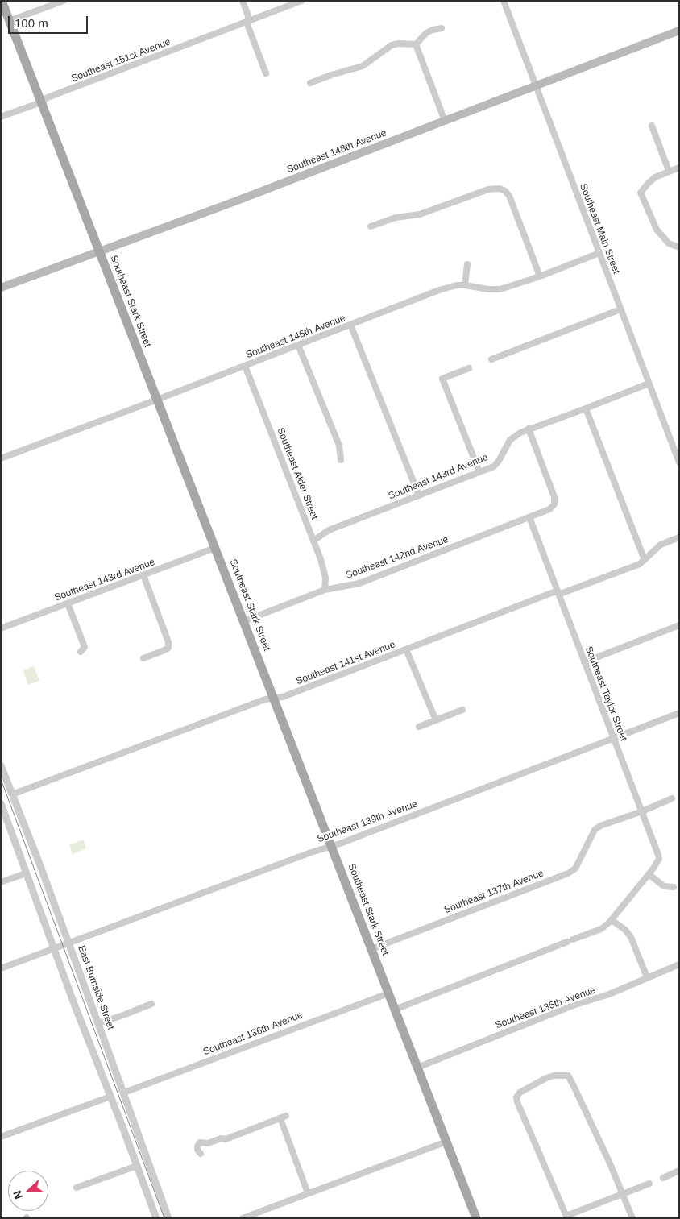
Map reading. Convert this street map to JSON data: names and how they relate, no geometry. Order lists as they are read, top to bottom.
{
  "streets": {
    "main road": ["Southeast 148th Avenue", "Southeast Stark Street"],
    "street": [
      "Southeast 151st Avenue",
      "Southeast Main Street",
      "Southeast 146th Avenue",
      "Southeast Alder Street",
      "Southeast 143rd Avenue",
      "Southeast 142nd Avenue",
      "Southeast 141st Avenue",
      "Southeast Taylor Street",
      "Southeast 139th Avenue",
      "Southeast 137th Avenue",
      "East Burnside Street",
      "Southeast 135th Avenue",
      "Southeast 136th Avenue"
    ]
  },
  "crossings": [
    ["Southeast 151st Avenue", "Southeast Stark Street"],
    ["Southeast 148th Avenue", "Southeast Main Street"],
    ["Southeast 148th Avenue", "Southeast Stark Street"],
    ["Southeast Main Street", "Southeast 146th Avenue"],
    ["Southeast Main Street", "Southeast 143rd Avenue"],
    ["Southeast Stark Street", "Southeast 146th Avenue"],
    ["Southeast Stark Street", "Southeast 143rd Avenue"],
    ["Southeast Stark Street", "Southeast 142nd Avenue"],
    ["Southeast Stark Street", "Southeast 141st Avenue"],
    ["Southeast Stark Street", "Southeast 139th Avenue"],
    ["Southeast Stark Street", "Southeast 137th Avenue"],
    ["Southeast Stark Street", "Southeast 135th Avenue"],
    ["Southeast Stark Street", "Southeast 136th Avenue"],
    ["Southeast 146th Avenue", "Southeast Alder Street"],
    ["Southeast Alder Street", "Southeast 143rd Avenue"],
    ["Southeast Alder Street", "Southeast 142nd Avenue"],
    ["Southeast 143rd Avenue", "Southeast 142nd Avenue"],
    ["Southeast 142nd Avenue", "Southeast Taylor Street"],
    ["Southeast 141st Avenue", "Southeast Taylor Street"],
    ["Southeast 141st Avenue", "East Burnside Street"],
    ["Southeast Taylor Street", "Southeast 139th Avenue"],
    ["Southeast Taylor Street", "Southeast 137th Avenue"],
    ["Southeast 139th Avenue", "East Burnside Street"],
    ["East Burnside Street", "Southeast 136th Avenue"]
  ],
  "scale_bar": "100 m",
  "north": "left"
}
